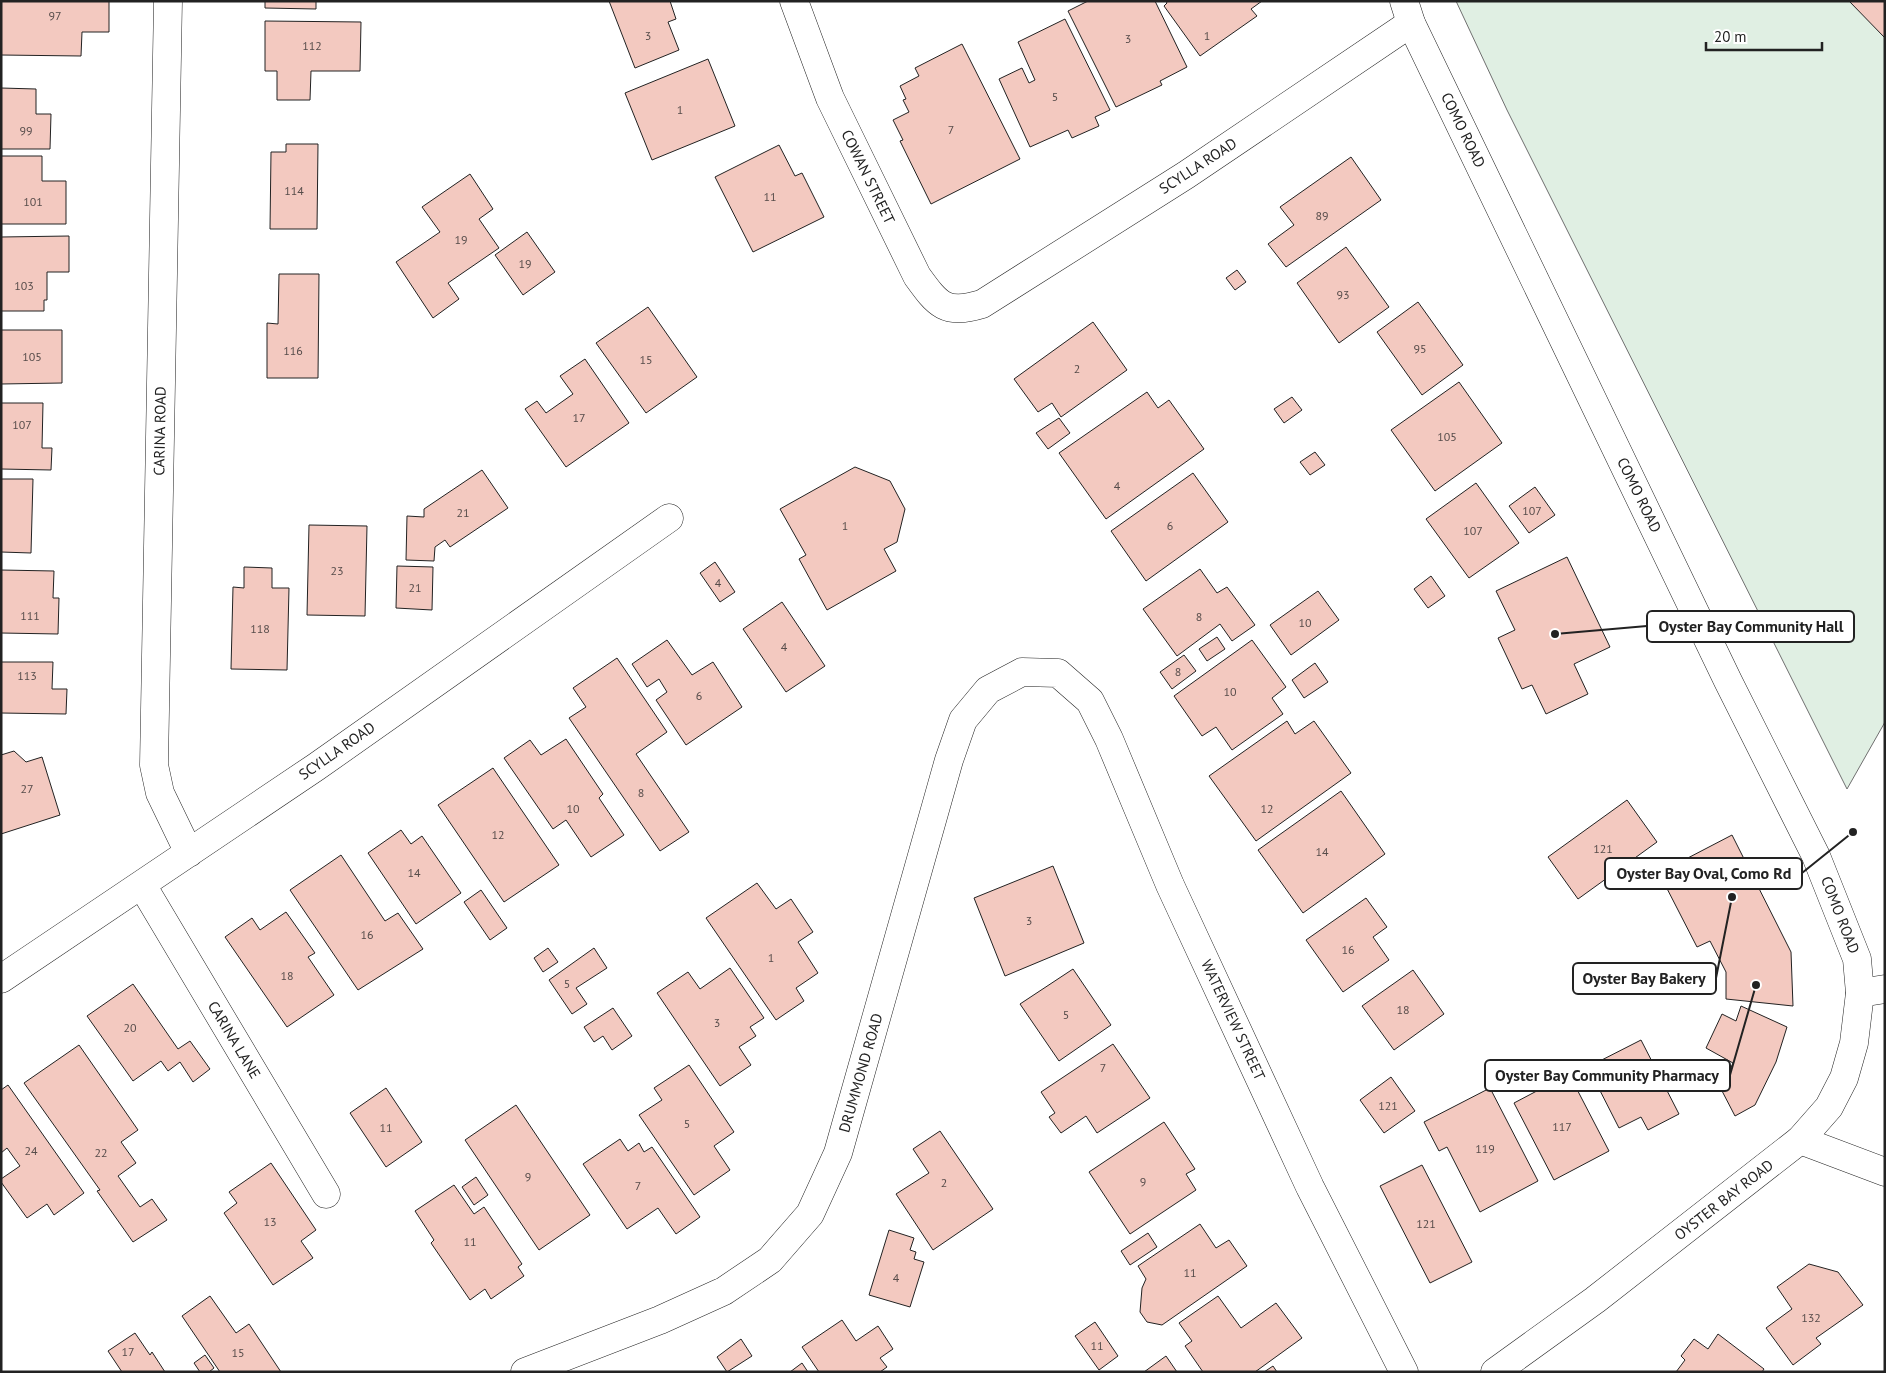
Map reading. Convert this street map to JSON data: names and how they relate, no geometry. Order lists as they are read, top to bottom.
{
  "streets": {
    "street": [
      "COMO ROAD",
      "SCYLLA ROAD",
      "COWAN STREET",
      "CARINA ROAD",
      "WATERVIEW STREET",
      "CARINA LANE",
      "DRUMMOND ROAD",
      "OYSTER BAY ROAD"
    ]
  },
  "crossings": [
    ["COMO ROAD", "SCYLLA ROAD"],
    ["COMO ROAD", "OYSTER BAY ROAD"],
    ["SCYLLA ROAD", "COWAN STREET"],
    ["SCYLLA ROAD", "CARINA ROAD"],
    ["SCYLLA ROAD", "CARINA LANE"],
    ["WATERVIEW STREET", "DRUMMOND ROAD"]
  ],
  "places": [
    "Oyster Bay Community Hall",
    "Oyster Bay Oval, Como Rd",
    "Oyster Bay Bakery",
    "Oyster Bay Community Pharmacy"
  ],
  "house_numbers": [
    "97",
    "3",
    "1",
    "3",
    "112",
    "5",
    "1",
    "7",
    "99",
    "114",
    "11",
    "101",
    "89",
    "19",
    "19",
    "103",
    "93",
    "95",
    "116",
    "105",
    "15",
    "2",
    "17",
    "107",
    "105",
    "4",
    "107",
    "21",
    "1",
    "6",
    "107",
    "23",
    "4",
    "21",
    "111",
    "8",
    "10",
    "118",
    "4",
    "8",
    "113",
    "10",
    "6",
    "27",
    "8",
    "10",
    "12",
    "12",
    "121",
    "14",
    "14",
    "3",
    "16",
    "16",
    "1",
    "18",
    "5",
    "18",
    "5",
    "3",
    "20",
    "7",
    "121",
    "5",
    "117",
    "11",
    "119",
    "24",
    "22",
    "9",
    "9",
    "2",
    "7",
    "13",
    "121",
    "11",
    "11",
    "4",
    "132",
    "11",
    "17",
    "15"
  ],
  "scale_bar": "20 m"
}
